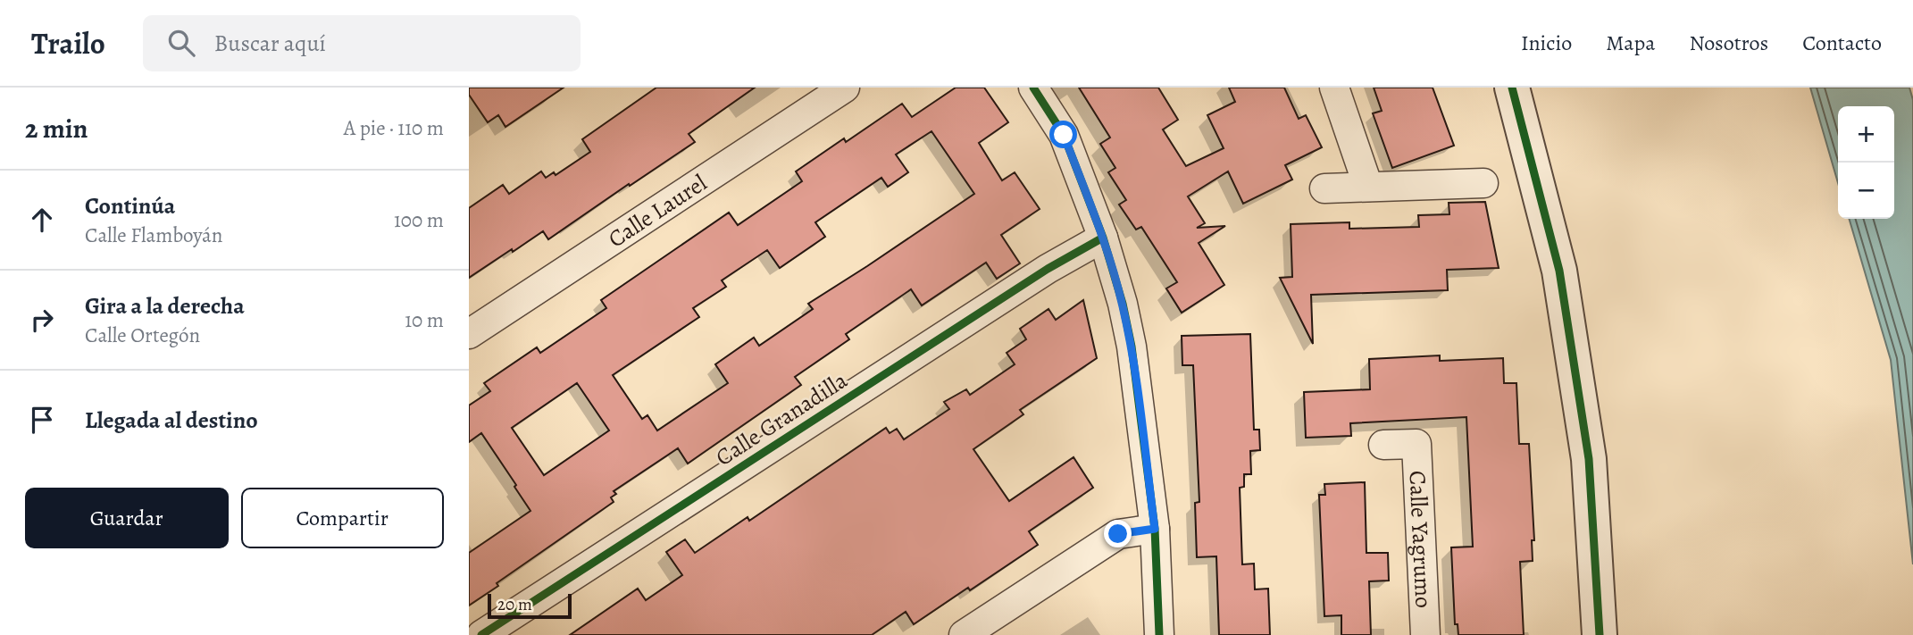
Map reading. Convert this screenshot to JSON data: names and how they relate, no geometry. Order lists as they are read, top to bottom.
{
  "streets": {
    "street": ["Calle Laurel", "Calle Granadilla", "Calle Yagrumo"]
  },
  "scale_bar": "20 m",
  "page": {
    "header": "Trailo",
    "search": "Buscar aquí",
    "nav": [
      "Inicio",
      "Mapa",
      "Nosotros",
      "Contacto"
    ],
    "heading": ["2 min", "A pie · 110 m"],
    "map_buttons": ["+", "−"],
    "list": [
      ["Continúa", "Calle Flamboyán", "100 m"],
      ["Gira a la derecha", "Calle Ortegón", "10 m"],
      "Llegada al destino"
    ],
    "buttons": ["Guardar", "Compartir"],
    "scale": "20 m"
  }
}
